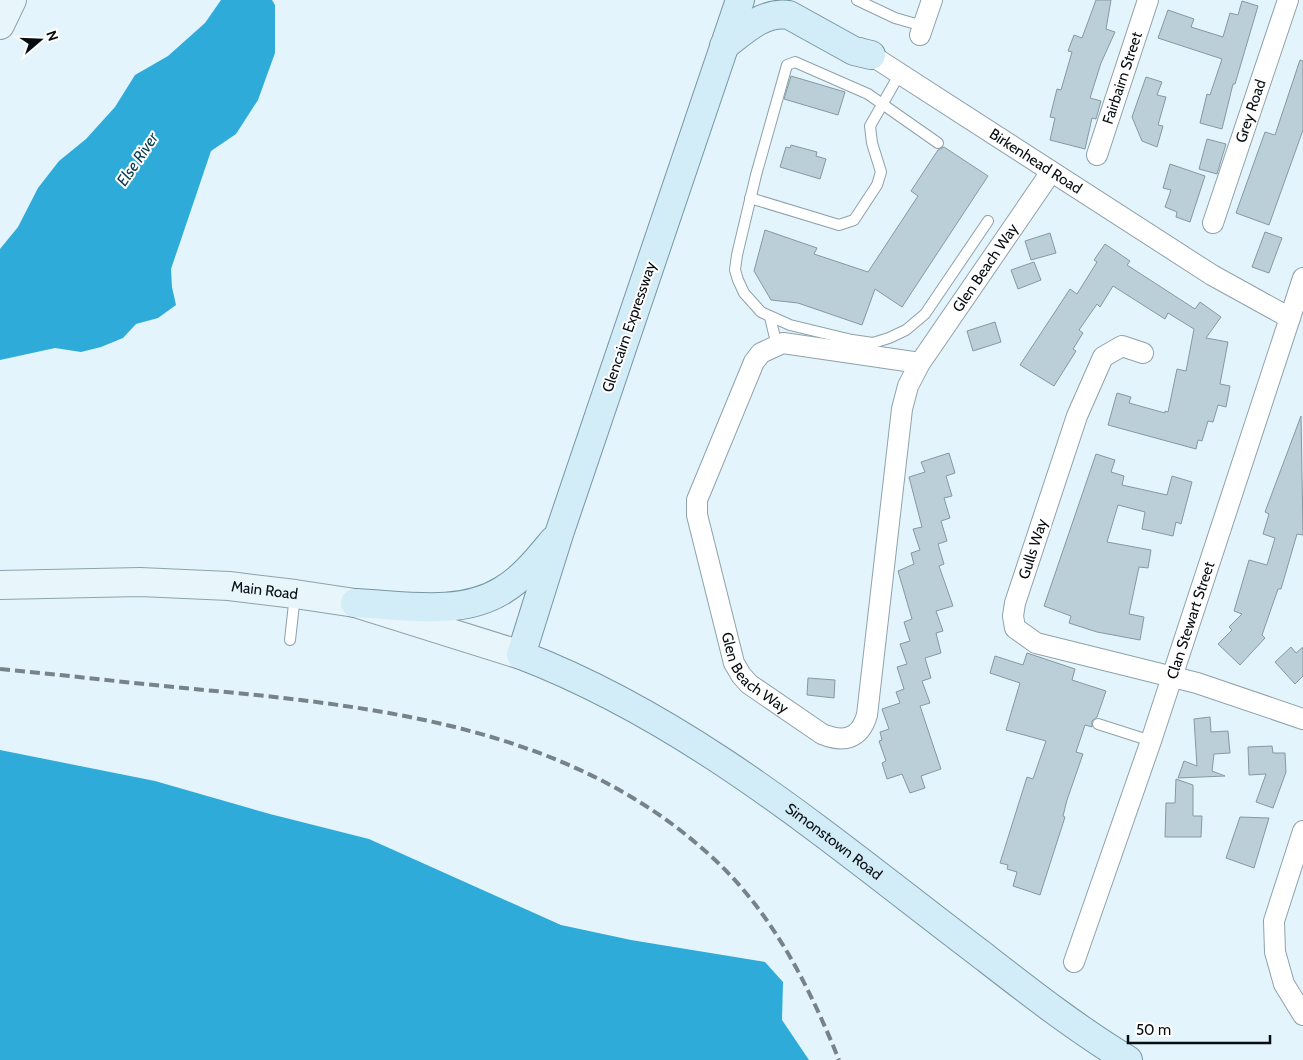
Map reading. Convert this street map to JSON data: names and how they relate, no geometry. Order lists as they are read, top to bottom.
{
  "streets": {
    "main road": ["Glencairn Expressway", "Main Road", "Simonstown Road"],
    "street": [
      "Fairbairn Street",
      "Grey Road",
      "Birkenhead Road",
      "Glen Beach Way",
      "Gulls Way",
      "Clan Stewart Street"
    ]
  },
  "crossings": [
    ["Birkenhead Road", "Glen Beach Way"],
    ["Birkenhead Road", "Clan Stewart Street"],
    ["Glencairn Expressway", "Main Road"],
    ["Glencairn Expressway", "Simonstown Road"],
    ["Gulls Way", "Clan Stewart Street"],
    ["Main Road", "Simonstown Road"]
  ],
  "water": ["Else River"],
  "scale_bar": "50 m",
  "north": "right"
}
